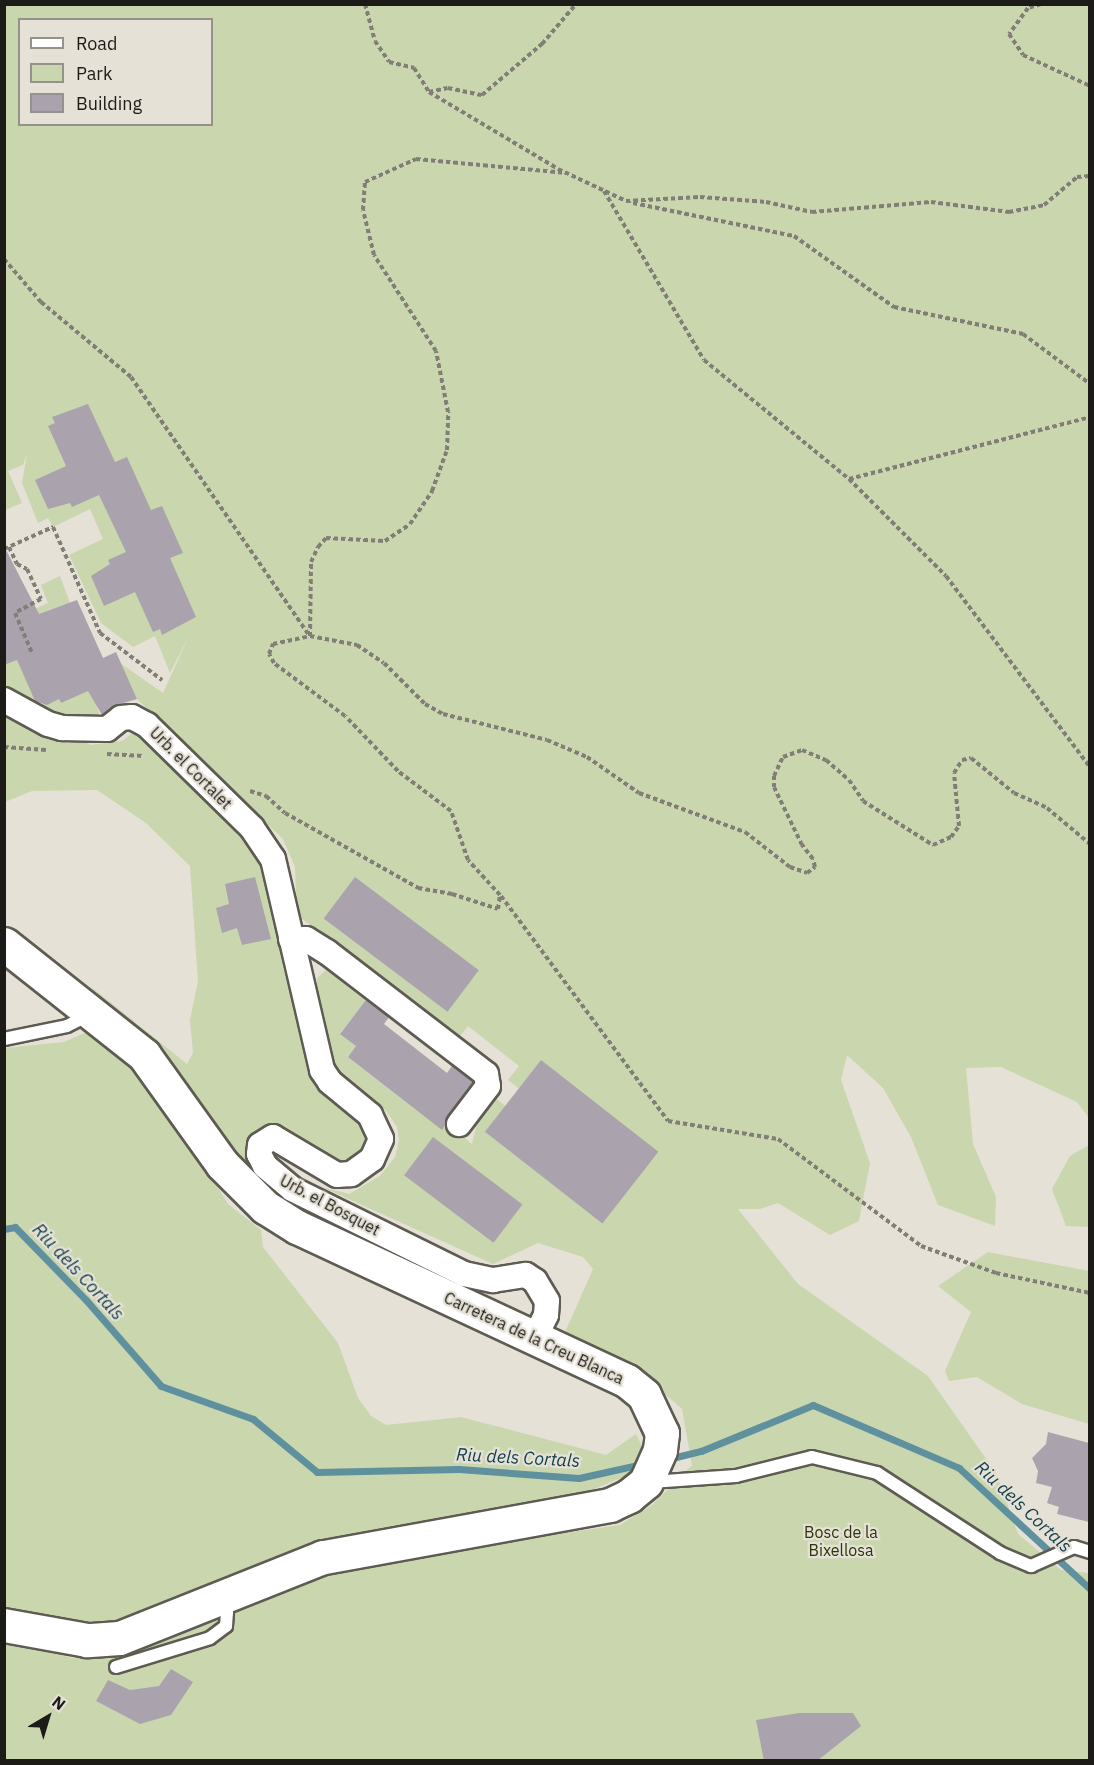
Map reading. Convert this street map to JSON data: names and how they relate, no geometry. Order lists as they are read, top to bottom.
{
  "streets": {
    "main road": ["Carretera de la Creu Blanca"],
    "street": ["Urb. el Cortalet", "Urb. el Bosquet"]
  },
  "crossings": [
    ["Urb. el Cortalet", "Urb. el Bosquet"],
    ["Urb. el Bosquet", "Carretera de la Creu Blanca"]
  ],
  "water": ["Riu dels Cortals"],
  "parks": ["Bosc de la Bixellosa"],
  "legend": ["Road", "Park", "Building"],
  "north": "top right"
}
